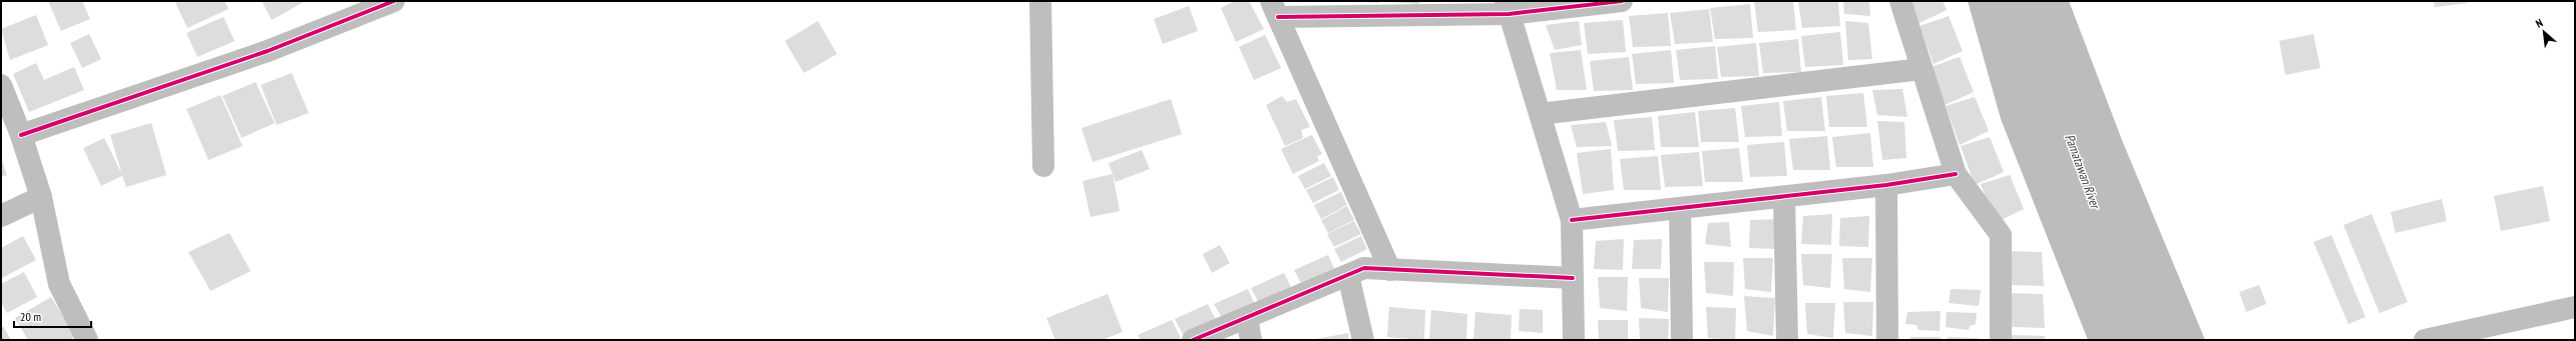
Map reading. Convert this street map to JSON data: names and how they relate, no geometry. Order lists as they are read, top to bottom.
{
  "water": ["Pamatawan River"],
  "scale_bar": "20 m",
  "north": "top left"
}
